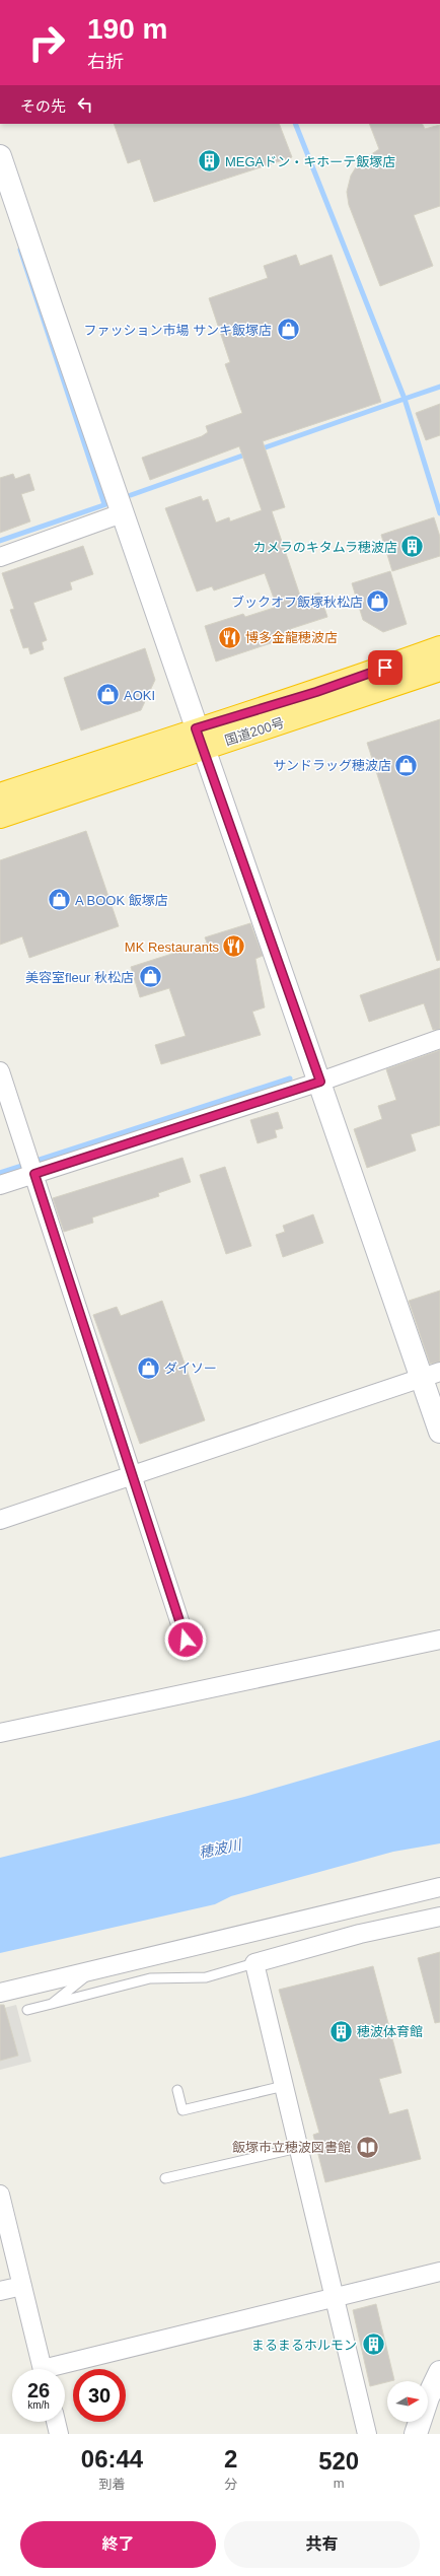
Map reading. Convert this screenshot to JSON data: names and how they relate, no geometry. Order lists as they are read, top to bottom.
{
  "streets": {
    "highway": ["国道200号"]
  },
  "water": ["穂波川"],
  "places": {
    "building": [
      "MEGAドン・キホーテ飯塚店",
      "カメラのキタムラ穂波店",
      "穂波体育館",
      "まるまるホルモン"
    ],
    "shop": [
      "ファッション市場 サンキ飯塚店",
      "ブックオフ飯塚秋松店",
      "AOKI",
      "サンドラッグ穂波店",
      "A BOOK 飯塚店",
      "美容室fleur 秋松店",
      "ダイソー"
    ],
    "restaurant": ["博多金龍穂波店", "MK Restaurants"],
    "library": ["飯塚市立穂波図書館"]
  },
  "north": "right",
  "page": {
    "turn": ["190 m", "右折"],
    "then": "その先",
    "speed": "26 km/h",
    "limit": "30",
    "eta": [
      "06:44",
      "到着",
      "2",
      "分",
      "520",
      "m"
    ],
    "buttons": ["終了", "共有"]
  }
}
